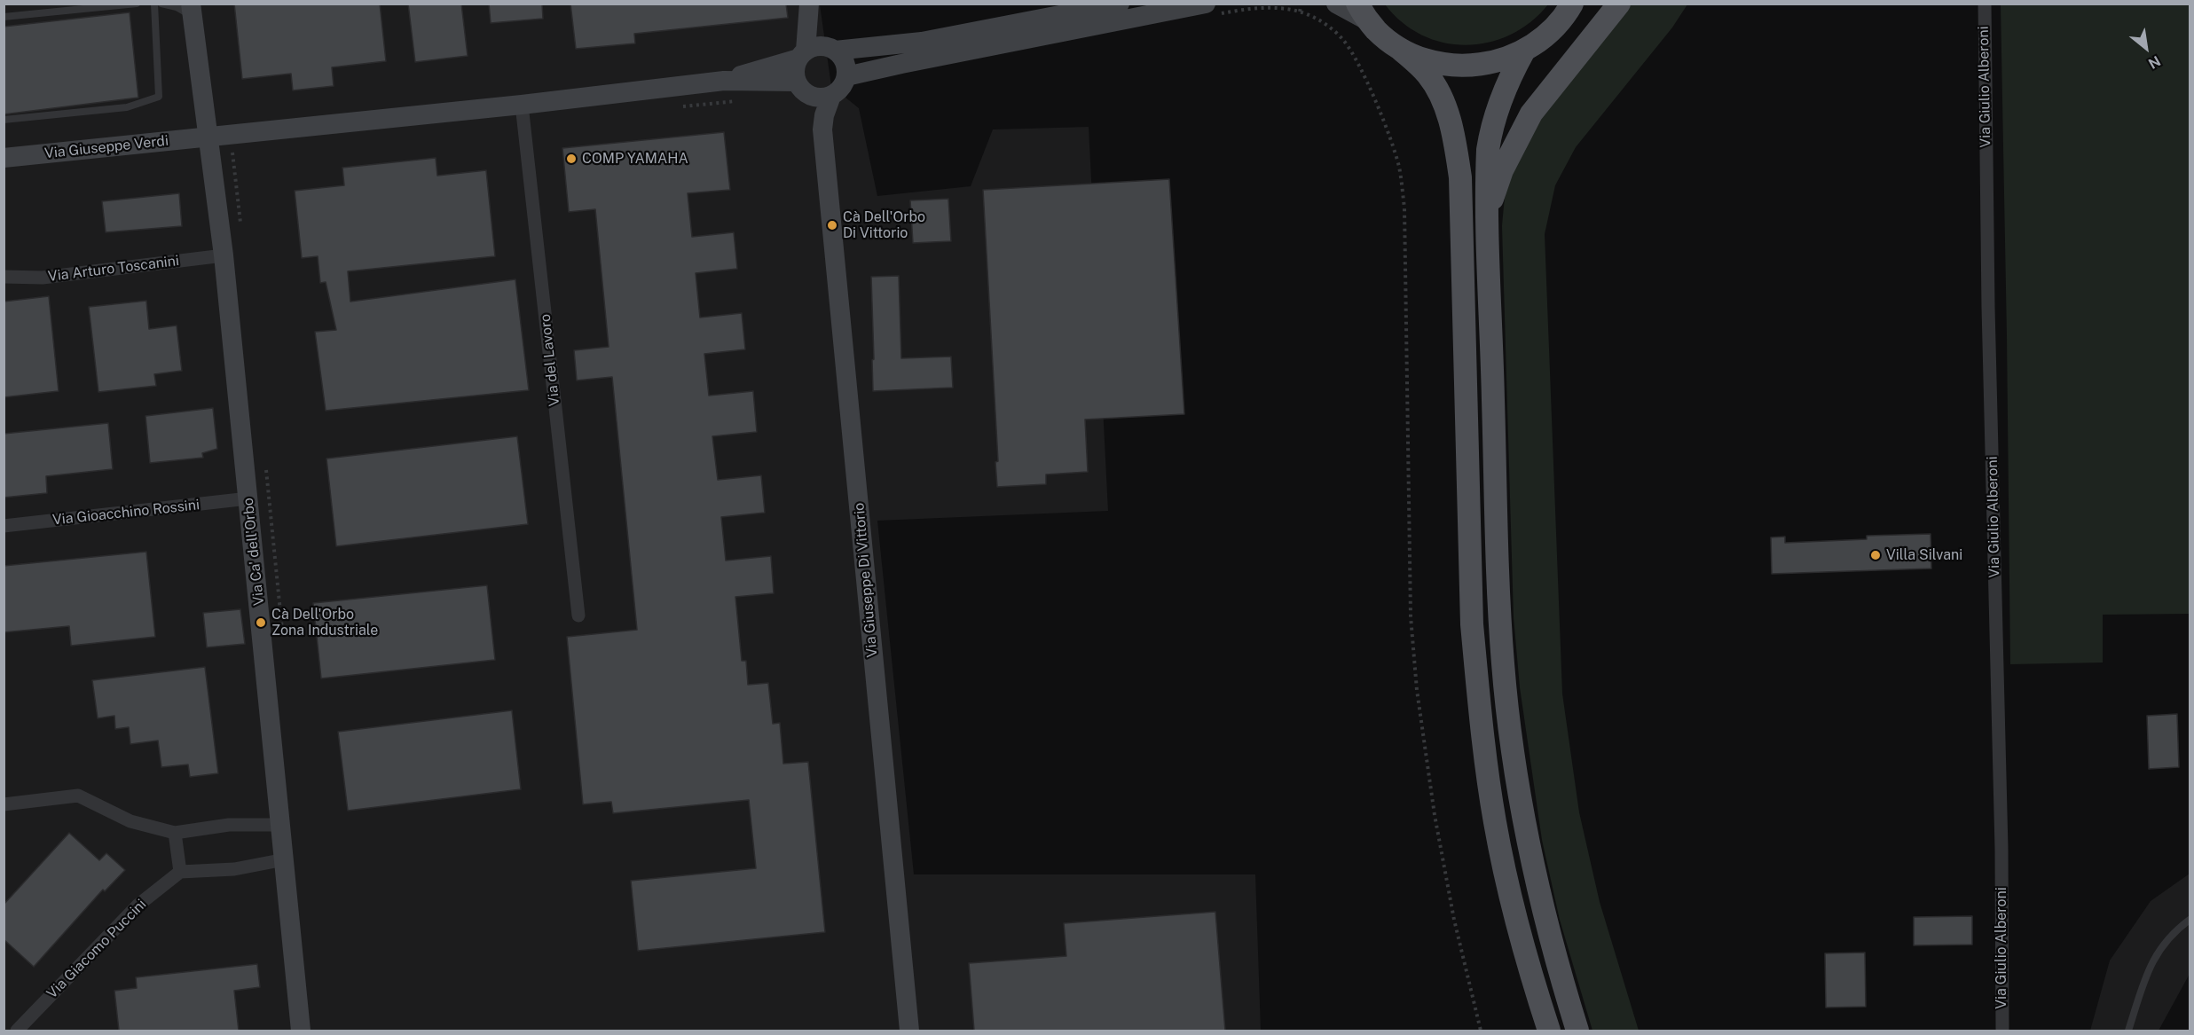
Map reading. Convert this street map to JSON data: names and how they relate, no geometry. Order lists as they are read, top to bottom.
{
  "streets": {
    "street": [
      "Via Giulio Alberoni",
      "Via Giuseppe Verdi",
      "Via Arturo Toscanini",
      "Via del Lavoro",
      "Via Gioacchino Rossini",
      "Via Ca' dell'Orbo",
      "Via Giuseppe Di Vittorio",
      "Via Giacomo Puccini"
    ]
  },
  "crossings": [
    ["Via Giuseppe Verdi", "Via Ca' dell'Orbo"],
    ["Via Arturo Toscanini", "Via Ca' dell'Orbo"],
    ["Via Gioacchino Rossini", "Via Ca' dell'Orbo"]
  ],
  "places": [
    "COMP YAMAHA",
    "Cà Dell'Orbo Di Vittorio",
    "Villa Silvani",
    "Cà Dell'Orbo Zona Industriale"
  ],
  "north": "bottom right"
}
